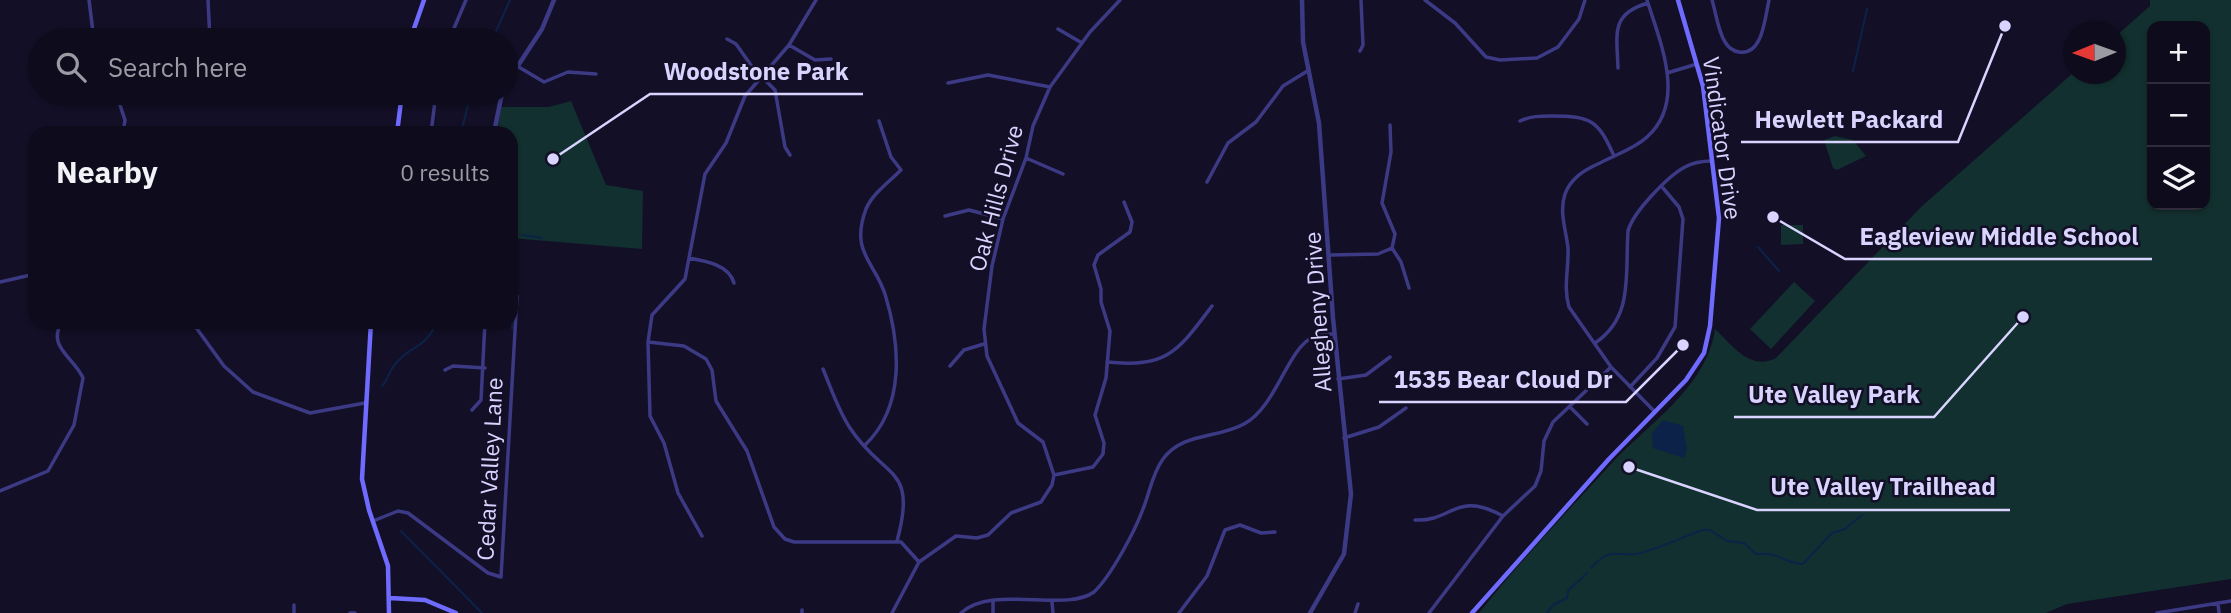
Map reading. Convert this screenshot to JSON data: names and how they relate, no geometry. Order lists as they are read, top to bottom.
{
  "streets": {
    "main road": ["Vindicator Drive"],
    "street": ["Oak Hills Drive", "Allegheny Drive", "Cedar Valley Lane"]
  },
  "places": [
    "Hewlett Packard",
    "Woodstone Park",
    "Eagleview Middle School",
    "Ute Valley Park",
    "1535 Bear Cloud Dr",
    "Ute Valley Trailhead"
  ],
  "north": "left",
  "page": {
    "map_buttons": ["+", "−"],
    "search": "Search here",
    "heading": ["Nearby", "0 results"]
  }
}
